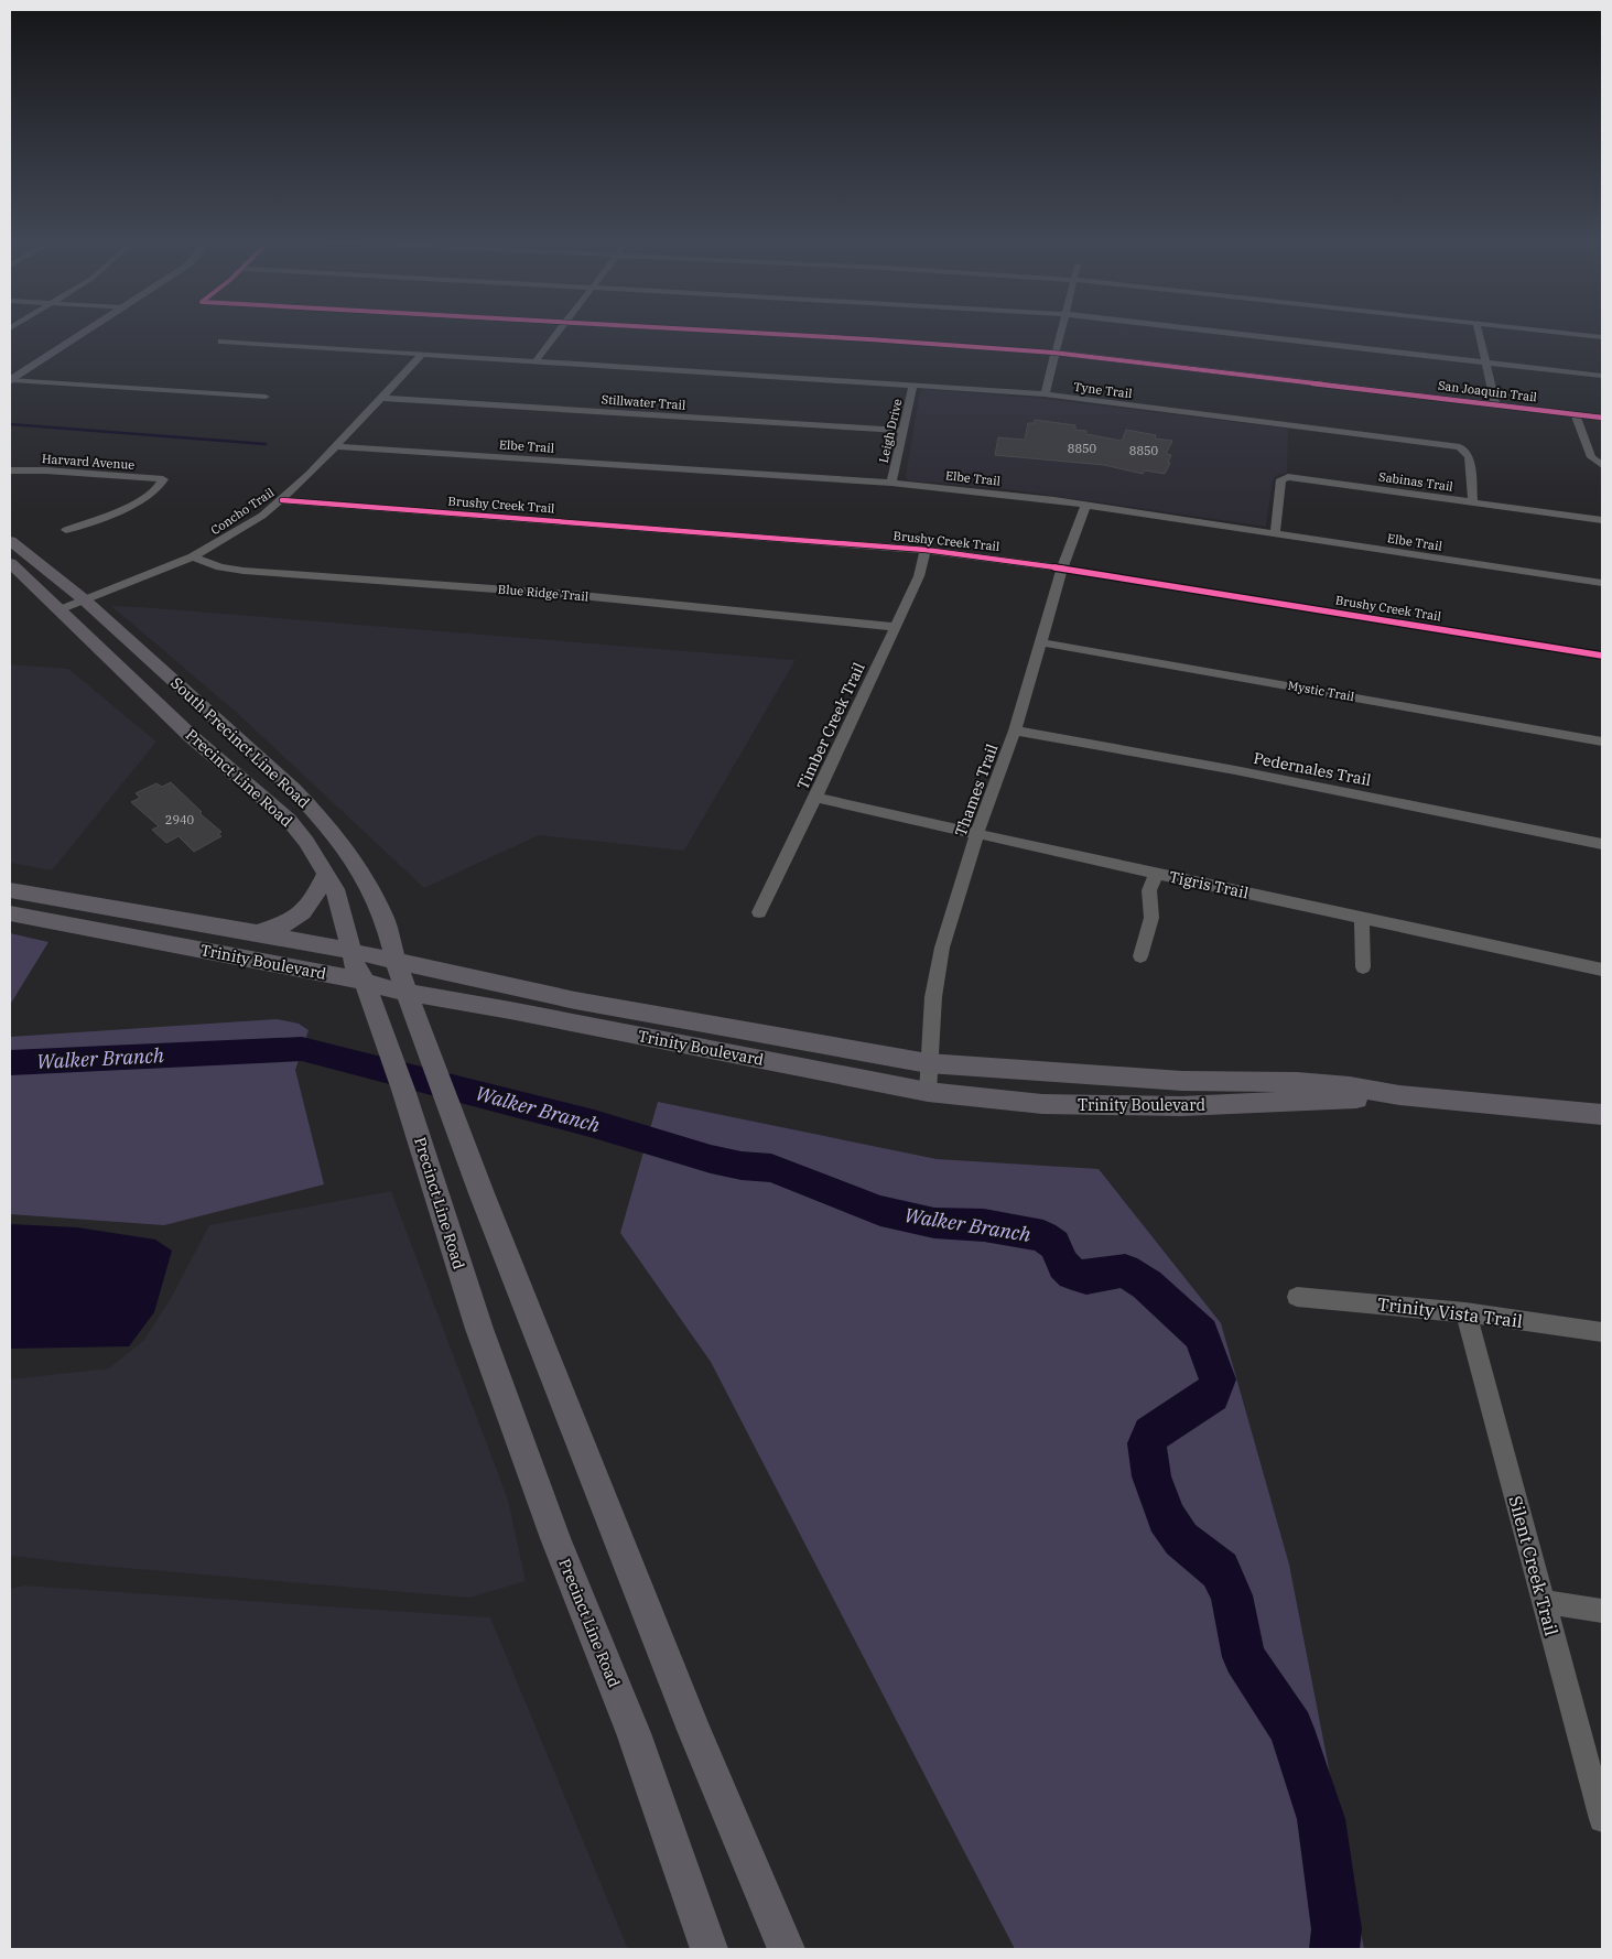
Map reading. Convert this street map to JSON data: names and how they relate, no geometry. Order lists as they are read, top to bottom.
{
  "streets": {
    "main road": ["South Precinct Line Road", "Precinct Line Road", "Trinity Boulevard"],
    "street": [
      "Tyne Trail",
      "San Joaquin Trail",
      "Stillwater Trail",
      "Leigh Drive",
      "Elbe Trail",
      "Harvard Avenue",
      "Sabinas Trail",
      "Brushy Creek Trail",
      "Concho Trail",
      "Blue Ridge Trail",
      "Mystic Trail",
      "Timber Creek Trail",
      "Pedernales Trail",
      "Thames Trail",
      "Tigris Trail",
      "Trinity Vista Trail",
      "Silent Creek Trail"
    ]
  },
  "crossings": [
    ["Tyne Trail", "Leigh Drive"],
    ["Tyne Trail", "Sabinas Trail"],
    ["Tyne Trail", "Concho Trail"],
    ["Stillwater Trail", "Leigh Drive"],
    ["Stillwater Trail", "Concho Trail"],
    ["Leigh Drive", "Elbe Trail"],
    ["Elbe Trail", "Sabinas Trail"],
    ["Elbe Trail", "Concho Trail"],
    ["Elbe Trail", "Thames Trail"],
    ["Brushy Creek Trail", "Concho Trail"],
    ["Brushy Creek Trail", "Timber Creek Trail"],
    ["Brushy Creek Trail", "Thames Trail"],
    ["Concho Trail", "Blue Ridge Trail"],
    ["Concho Trail", "South Precinct Line Road"],
    ["Concho Trail", "Precinct Line Road"],
    ["Blue Ridge Trail", "Timber Creek Trail"],
    ["Mystic Trail", "Thames Trail"],
    ["Timber Creek Trail", "Tigris Trail"],
    ["South Precinct Line Road", "Trinity Boulevard"],
    ["Pedernales Trail", "Thames Trail"],
    ["Precinct Line Road", "Trinity Boulevard"],
    ["Thames Trail", "Tigris Trail"],
    ["Thames Trail", "Trinity Boulevard"],
    ["Trinity Vista Trail", "Silent Creek Trail"]
  ],
  "water": ["Walker Branch"],
  "house_numbers": ["8850", "8850", "2940"]
}
